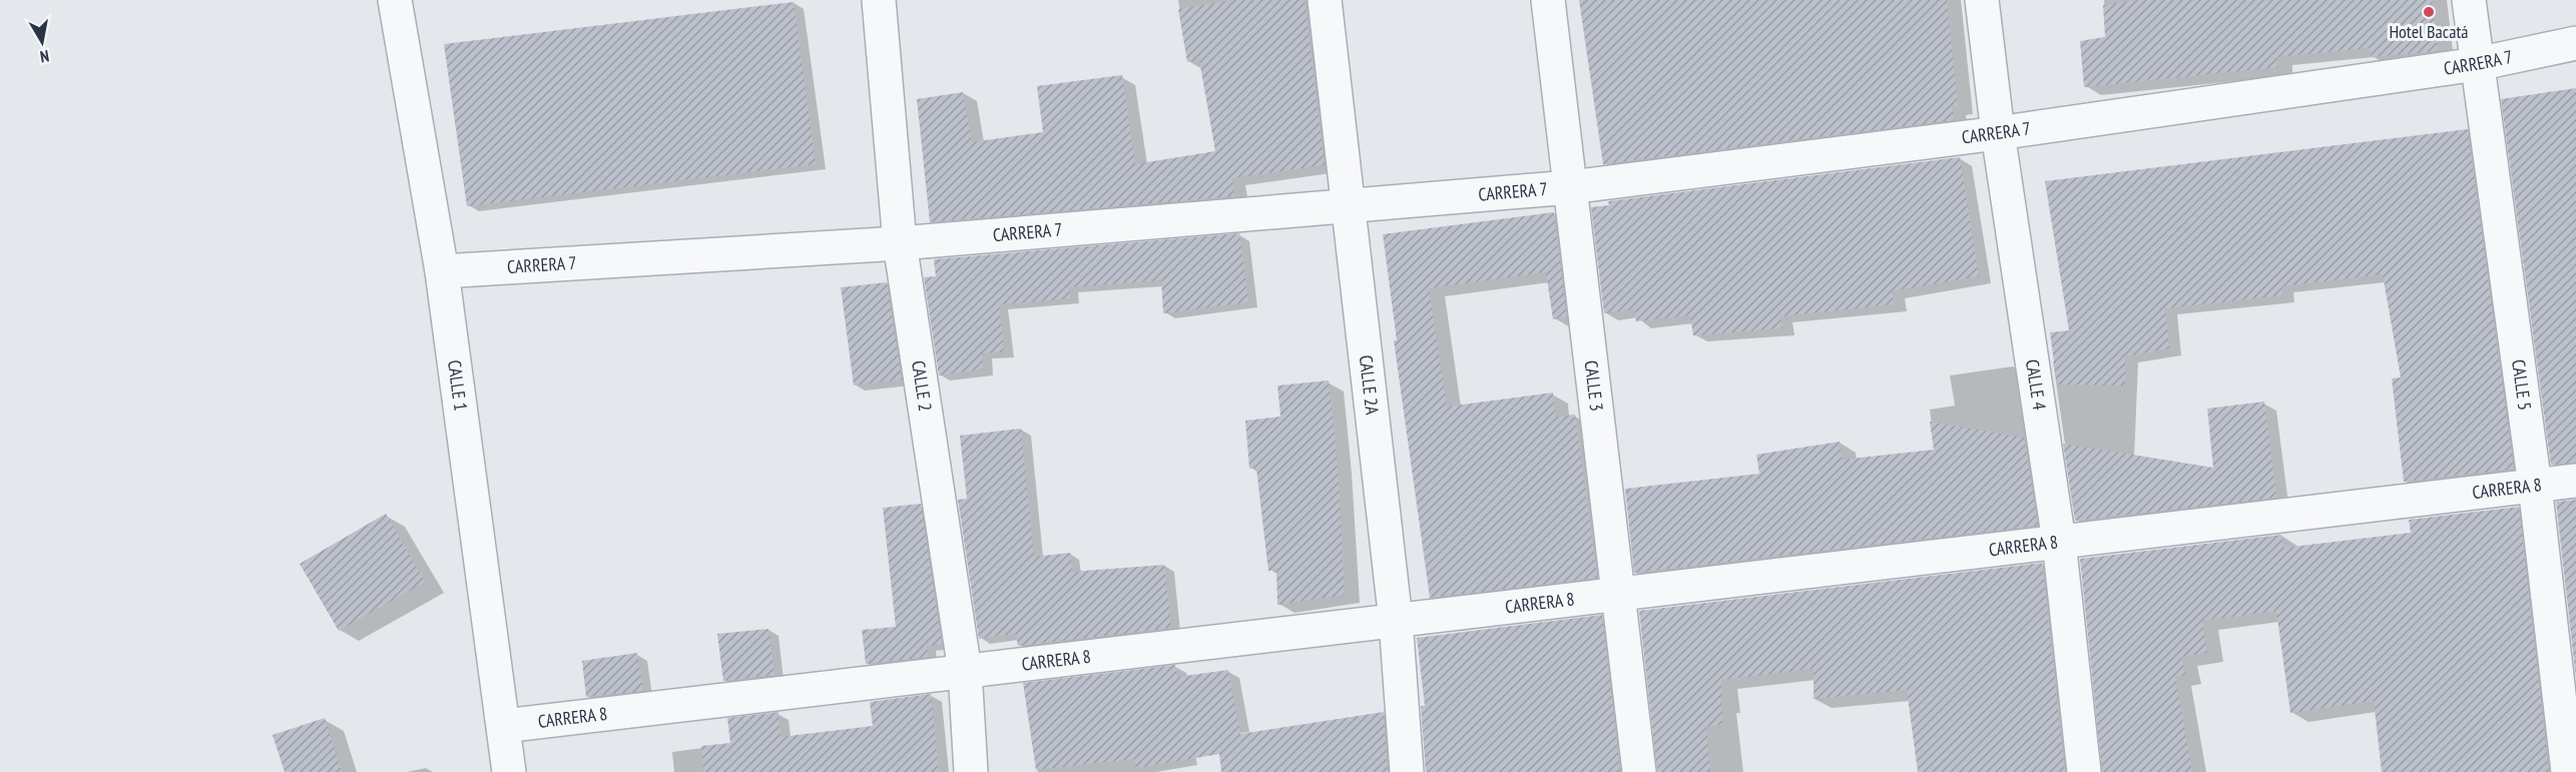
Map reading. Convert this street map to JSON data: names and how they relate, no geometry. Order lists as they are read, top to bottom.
{
  "streets": {
    "street": [
      "CARRERA 7",
      "CALLE 1",
      "CALLE 2A",
      "CALLE 3",
      "CALLE 4",
      "CALLE 5",
      "CALLE 2",
      "CARRERA 8"
    ]
  },
  "crossings": [
    ["CARRERA 7", "CALLE 1"],
    ["CARRERA 7", "CALLE 2A"],
    ["CARRERA 7", "CALLE 3"],
    ["CARRERA 7", "CALLE 4"],
    ["CARRERA 7", "CALLE 5"],
    ["CARRERA 7", "CALLE 2"],
    ["CALLE 1", "CARRERA 8"],
    ["CALLE 2A", "CARRERA 8"],
    ["CALLE 3", "CARRERA 8"],
    ["CALLE 4", "CARRERA 8"],
    ["CALLE 5", "CARRERA 8"],
    ["CALLE 2", "CARRERA 8"]
  ],
  "places": ["Hotel Bacatá"],
  "north": "bottom"
}
